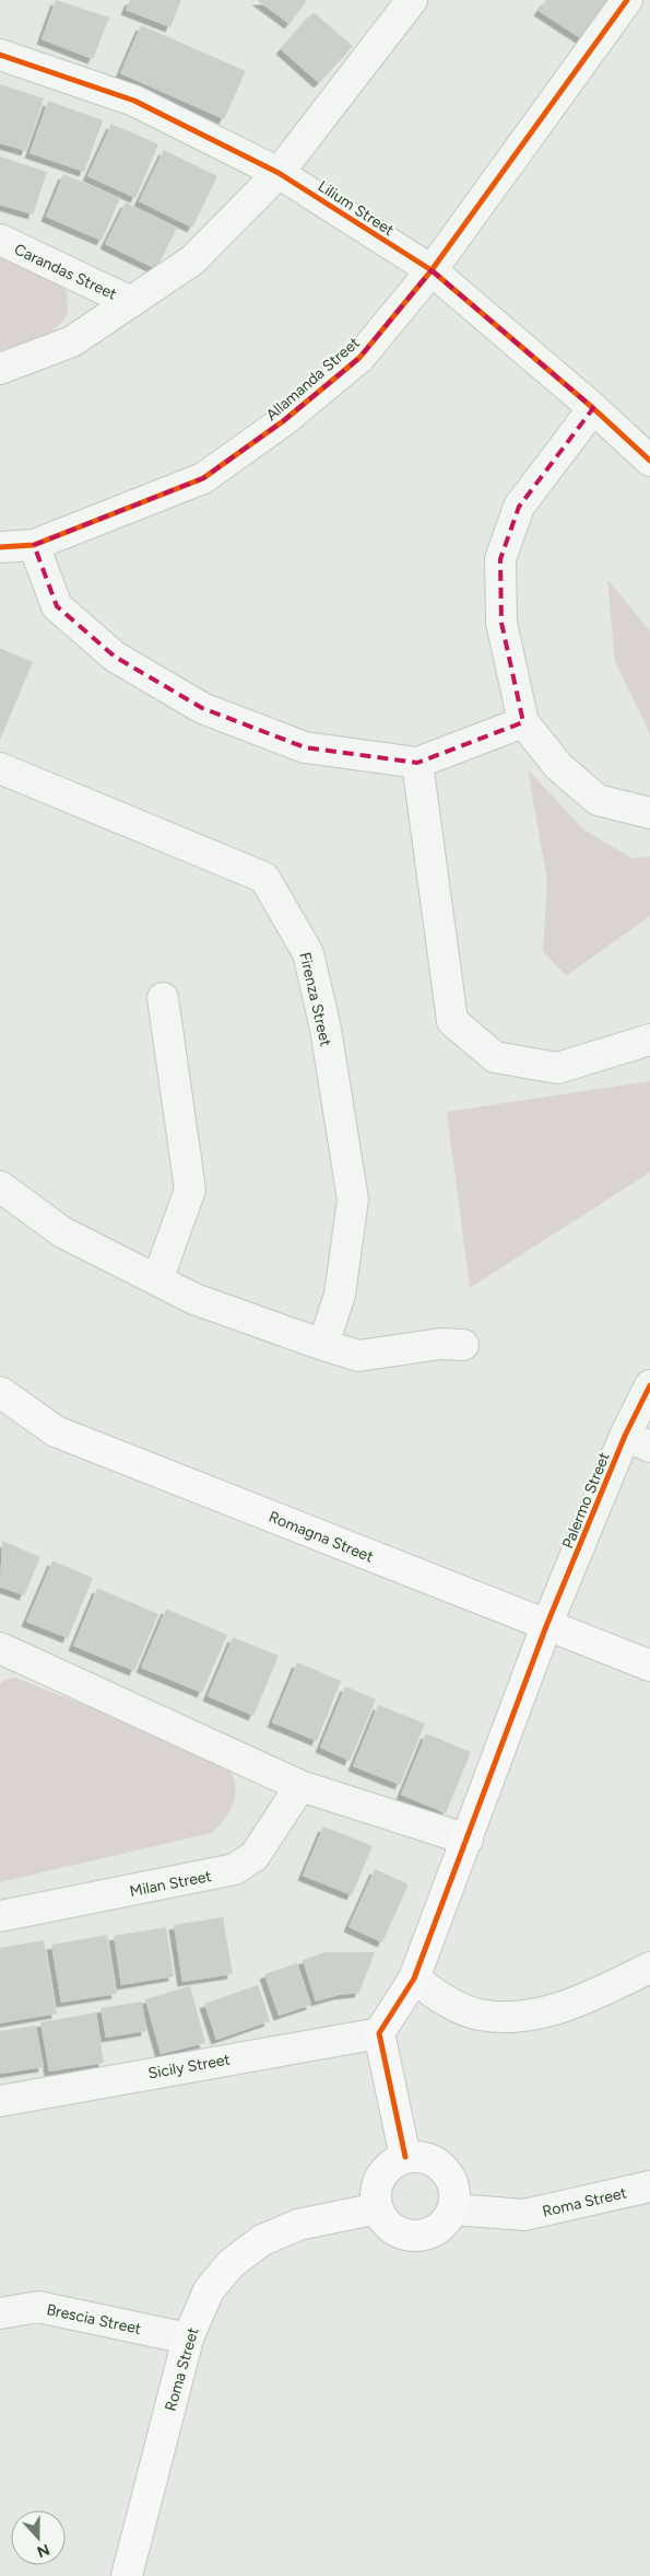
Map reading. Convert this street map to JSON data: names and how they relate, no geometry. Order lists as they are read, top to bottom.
{
  "streets": {
    "street": [
      "Lilium Street",
      "Carandas Street",
      "Allamanda Street",
      "Firenza Street",
      "Palermo Street",
      "Romagna Street",
      "Milan Street",
      "Sicily Street",
      "Roma Street",
      "Brescia Street"
    ]
  },
  "crossings": [
    ["Lilium Street", "Carandas Street"],
    ["Lilium Street", "Allamanda Street"],
    ["Palermo Street", "Romagna Street"],
    ["Roma Street", "Brescia Street"]
  ],
  "north": "bottom"
}
